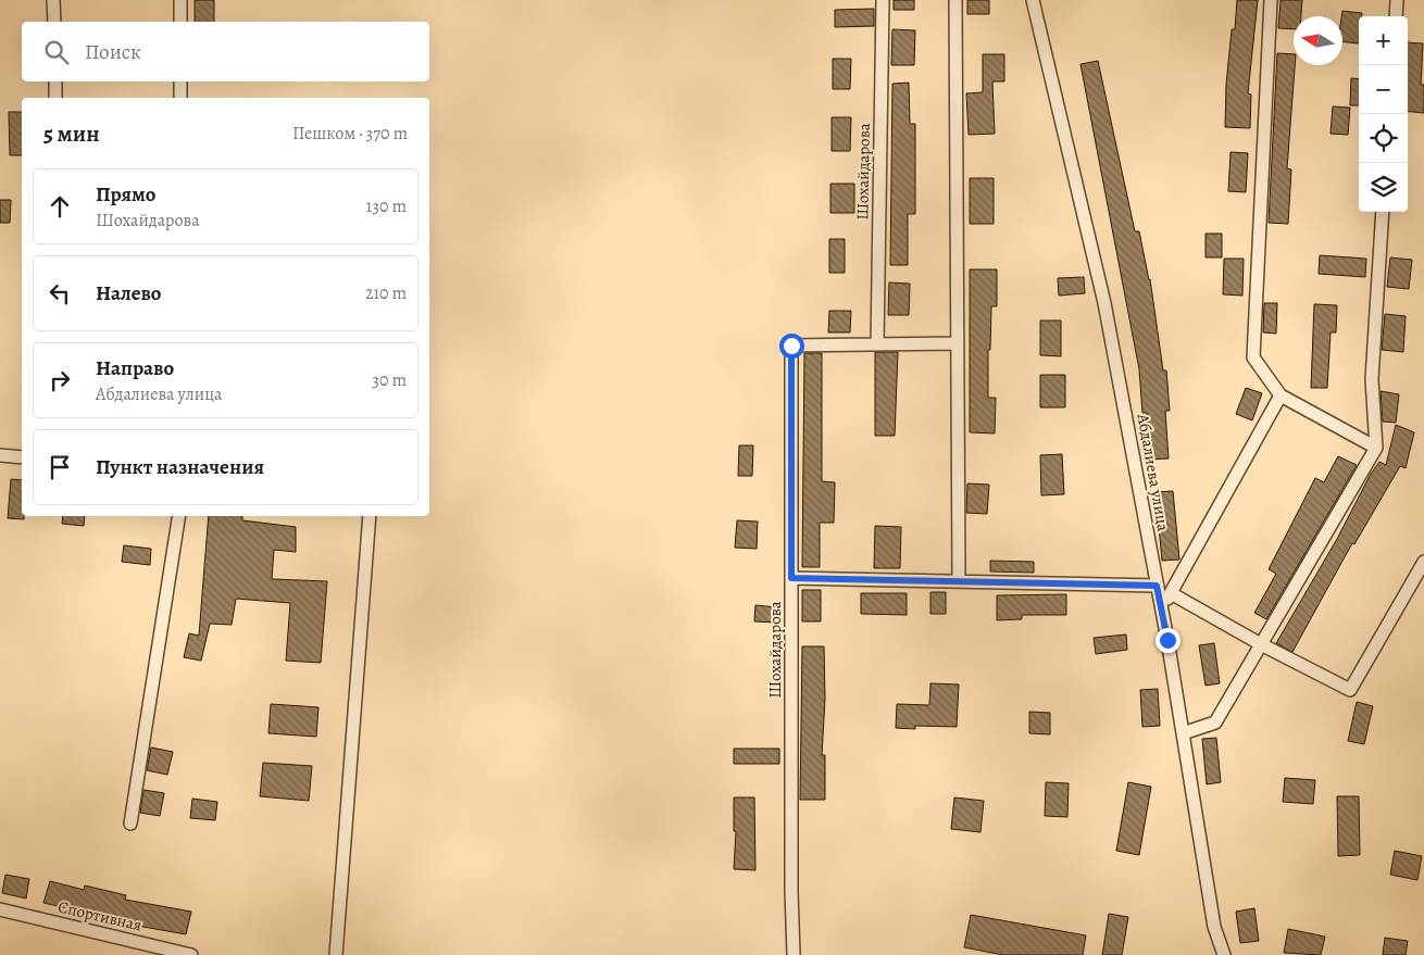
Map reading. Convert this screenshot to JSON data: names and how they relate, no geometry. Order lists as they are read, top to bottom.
{
  "streets": {
    "street": ["Шохайдарова", "Абдалиева улица", "Спортивная"]
  },
  "north": "left",
  "page": {
    "map_buttons": ["+", "−"],
    "search": "Поиск",
    "heading": ["5 мин", "Пешком · 370 m"],
    "list": [
      ["Прямо", "Шохайдарова", "130 m"],
      ["Налево", "210 m"],
      ["Направо", "Абдалиева улица", "30 m"],
      "Пункт назначения"
    ]
  }
}
